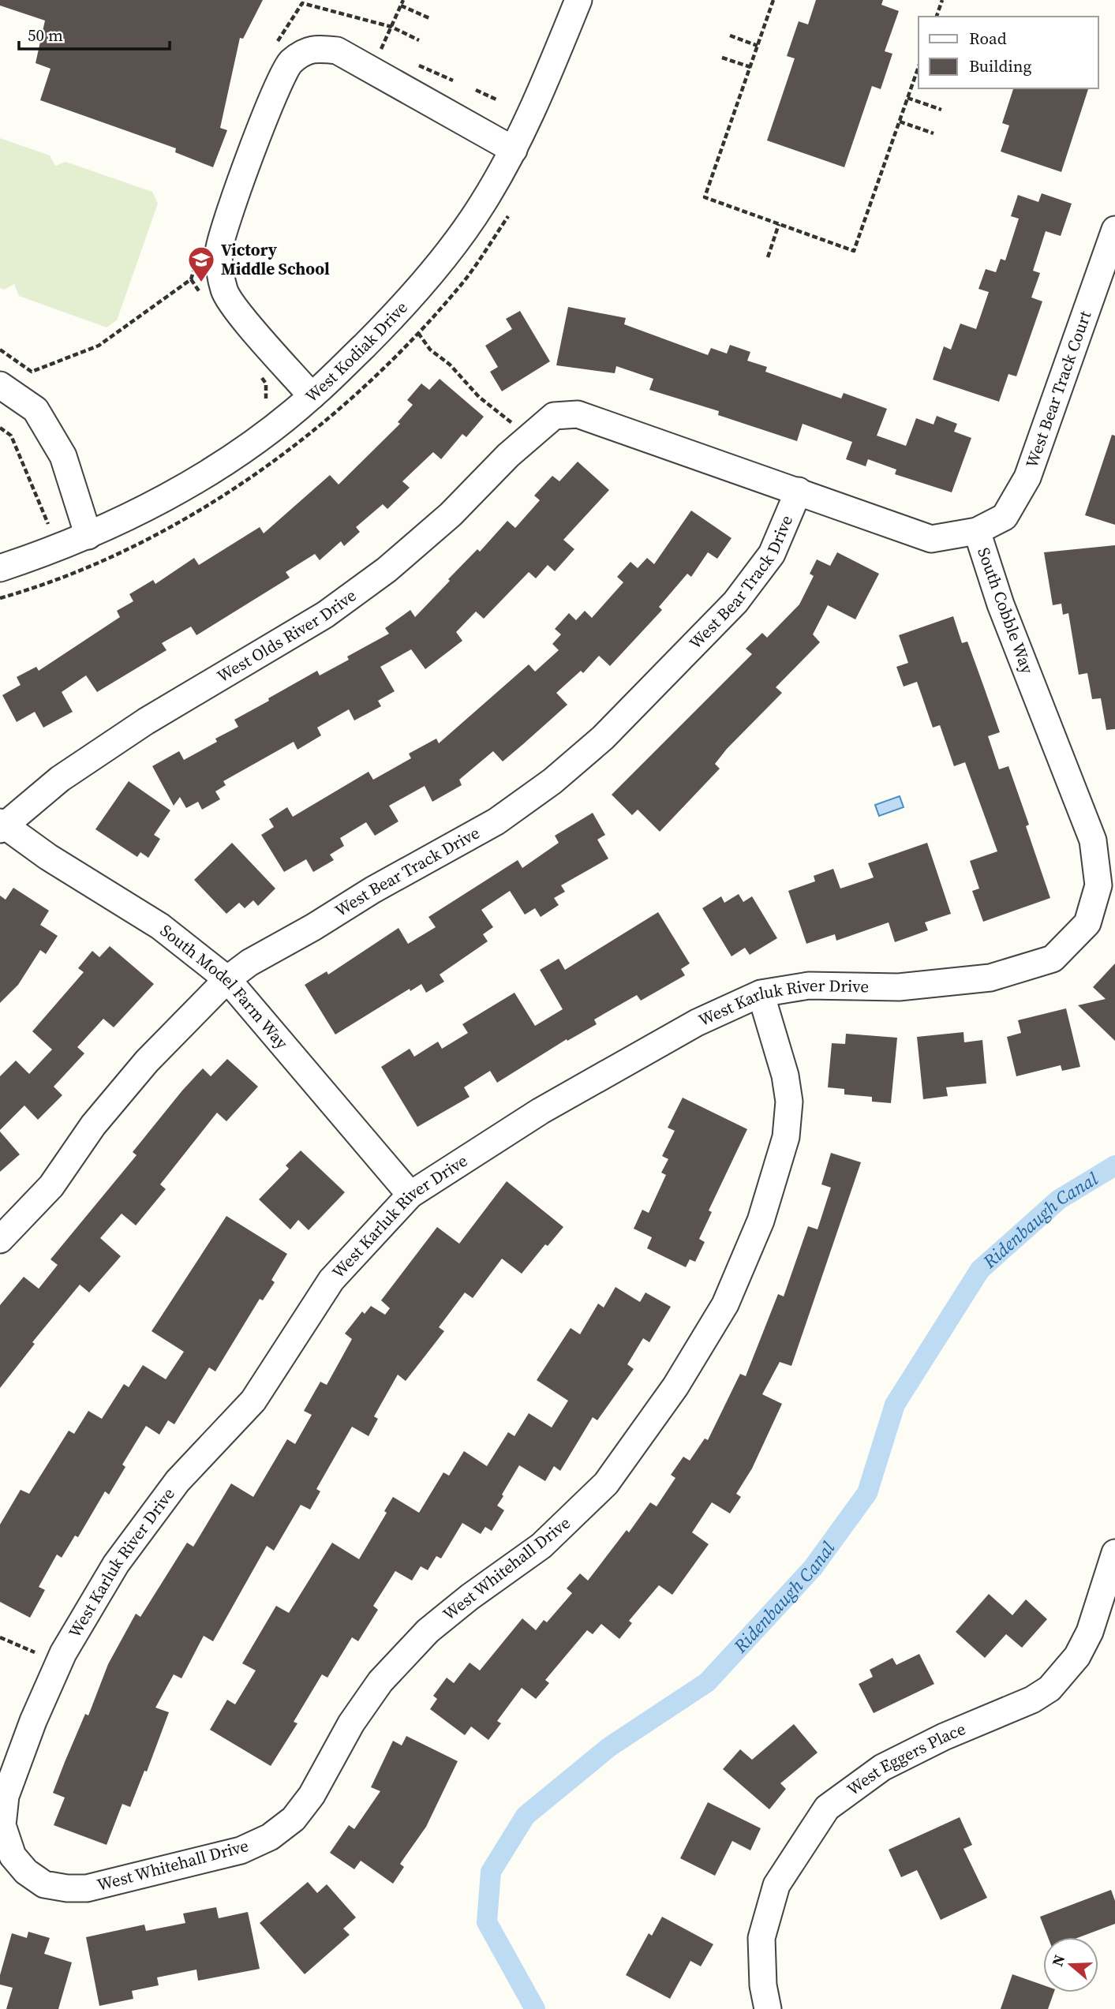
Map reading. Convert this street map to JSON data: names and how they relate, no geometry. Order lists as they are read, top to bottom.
{
  "streets": {
    "street": [
      "West Kodiak Drive",
      "West Bear Track Court",
      "West Bear Track Drive",
      "South Cobble Way",
      "West Olds River Drive",
      "South Model Farm Way",
      "West Karluk River Drive",
      "West Whitehall Drive",
      "West Eggers Place"
    ]
  },
  "crossings": [
    ["West Bear Track Court", "South Cobble Way"],
    ["West Bear Track Drive", "South Cobble Way"],
    ["West Bear Track Drive", "South Model Farm Way"],
    ["South Cobble Way", "West Olds River Drive"],
    ["South Cobble Way", "West Karluk River Drive"],
    ["West Olds River Drive", "South Model Farm Way"],
    ["South Model Farm Way", "West Karluk River Drive"],
    ["West Karluk River Drive", "West Whitehall Drive"]
  ],
  "water": ["Ridenbaugh Canal"],
  "places": {
    "school or university": ["Victory Middle School"]
  },
  "legend": ["Road", "Building"],
  "scale_bar": "50 m",
  "north": "left"
}
